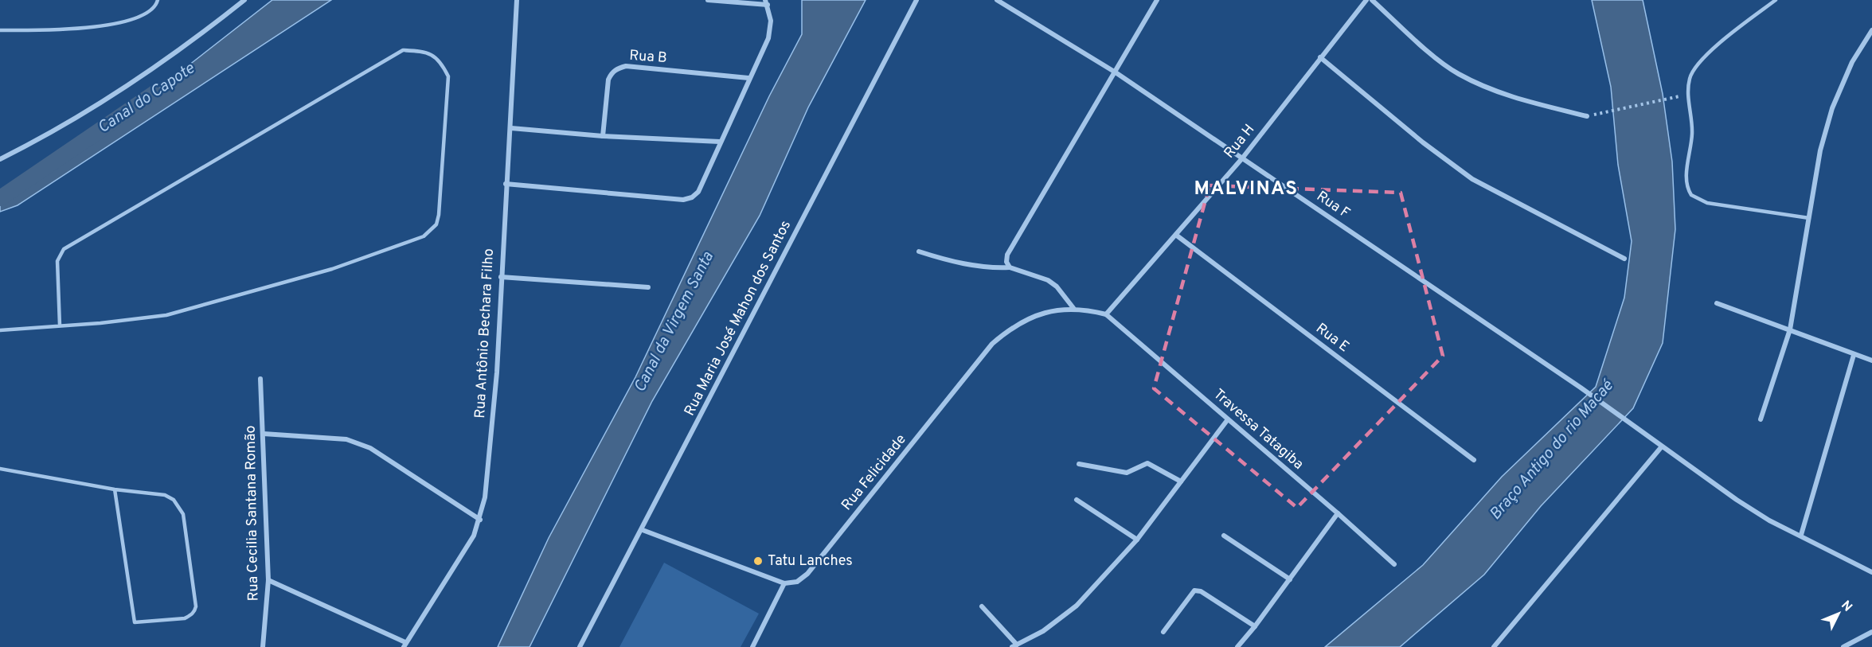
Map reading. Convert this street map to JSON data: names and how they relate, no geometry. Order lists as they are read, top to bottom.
{
  "streets": {
    "street": [
      "Rua B",
      "Rua H",
      "Rua F",
      "Rua Maria José Mahon dos Santos",
      "Rua Antônio Bechara Filho",
      "Rua E",
      "Travessa Tatagiba",
      "Rua Felicidade",
      "Rua Cecilia Santana Romão"
    ]
  },
  "crossings": [
    ["Rua H", "Rua F"],
    ["Rua H", "Rua E"],
    ["Rua H", "Travessa Tatagiba"],
    ["Rua H", "Rua Felicidade"],
    ["Travessa Tatagiba", "Rua Felicidade"]
  ],
  "districts": ["MALVINAS"],
  "water": ["Canal do Capote", "Canal da Virgem Santa", "Braço Antigo do rio Macaé"],
  "places": ["Tatu Lanches"],
  "north": "top right"
}
